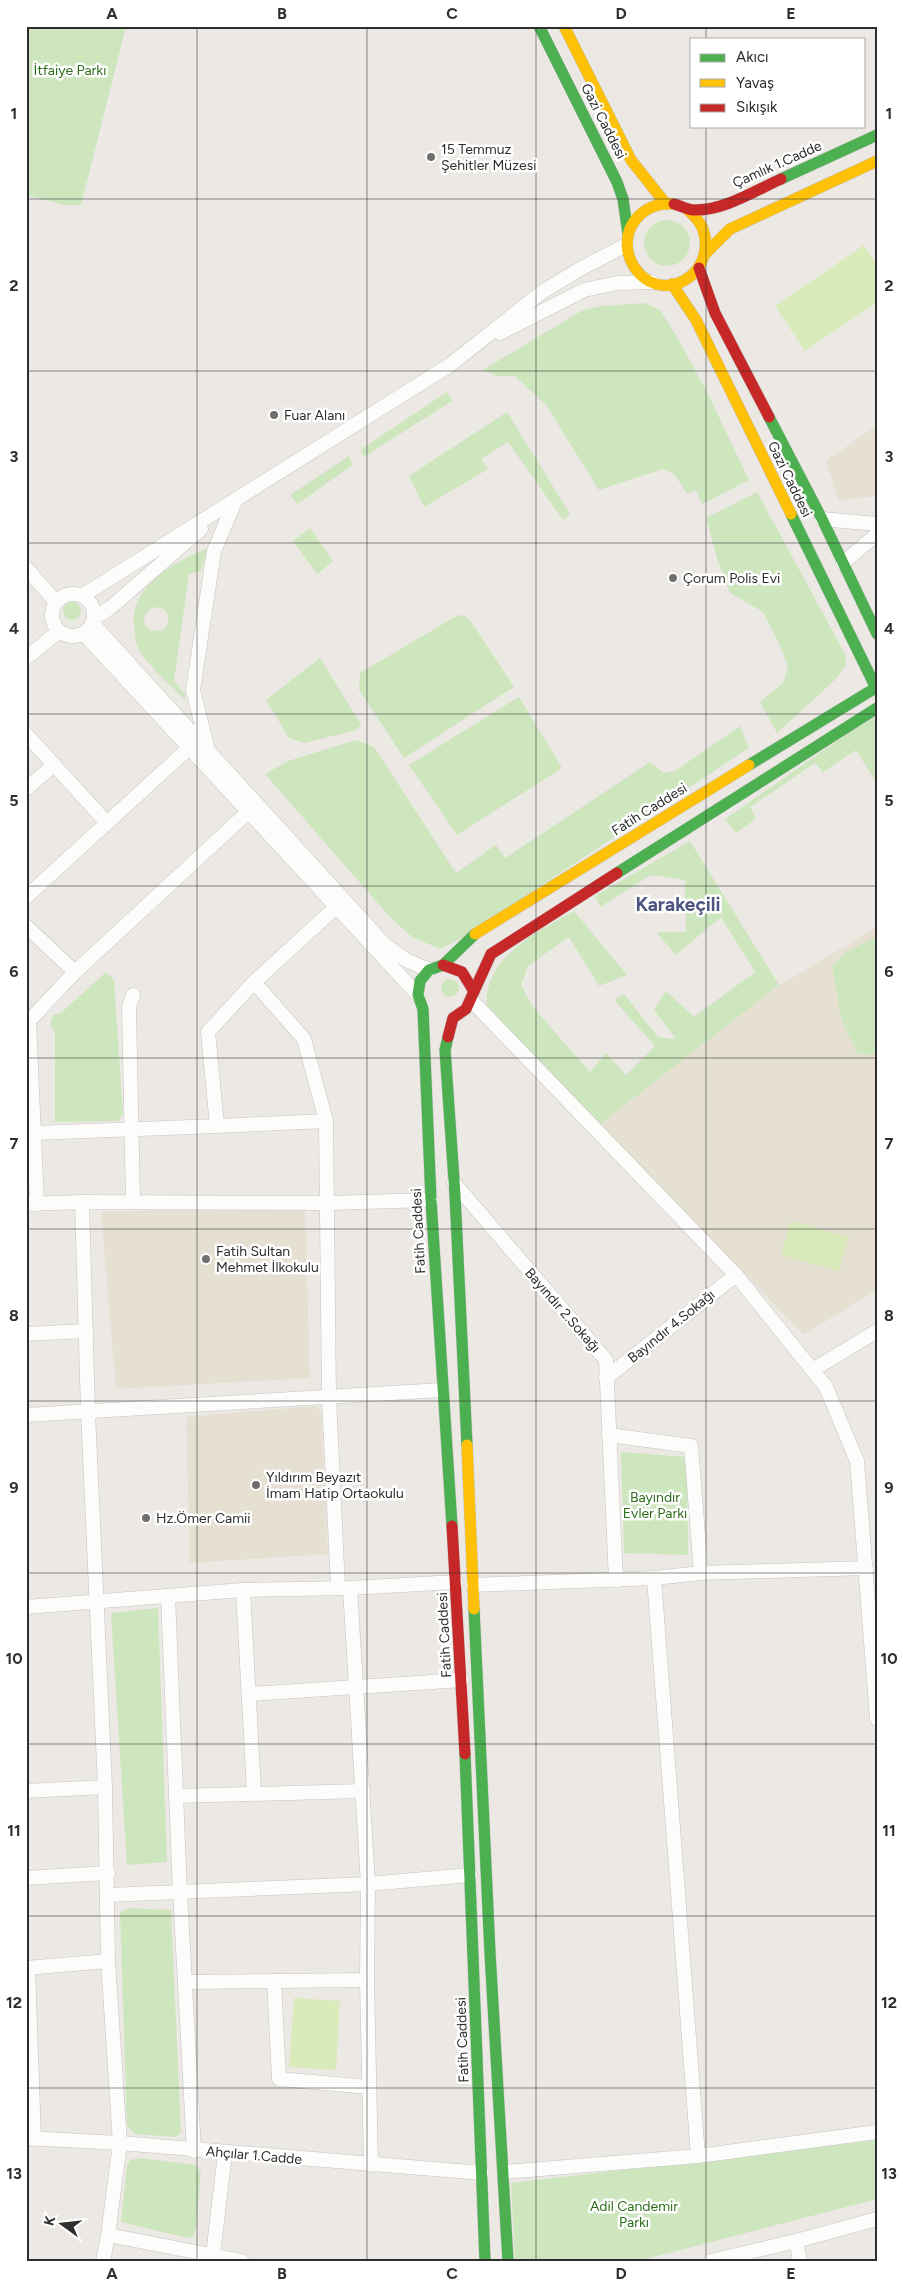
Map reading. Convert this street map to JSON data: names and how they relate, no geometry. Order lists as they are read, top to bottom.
{
  "streets": {
    "main road": ["Gazi Caddesi", "Çamlık 1.Cadde", "Fatih Caddesi"],
    "street": ["Bayındır 2.Sokağı", "Bayındır 4.Sokağı", "Ahçılar 1.Cadde"]
  },
  "crossings": [
    ["Gazi Caddesi", "Çamlık 1.Cadde"],
    ["Gazi Caddesi", "Fatih Caddesi"],
    ["Fatih Caddesi", "Ahçılar 1.Cadde"],
    ["Bayındır 2.Sokağı", "Bayındır 4.Sokağı"]
  ],
  "districts": ["Karakeçili"],
  "parks": ["İtfaiye Parkı", "Bayındır Evler Parkı", "Adil Candemir Parkı"],
  "places": [
    "15 Temmuz Şehitler Müzesi",
    "Fuar Alanı",
    "Çorum Polis Evi",
    "Fatih Sultan Mehmet İlkokulu",
    "Yıldırım Beyazıt İmam Hatip Ortaokulu",
    "Hz.Ömer Camii"
  ],
  "legend": ["Akıcı", "Yavaş", "Sıkışık"],
  "north": "left",
  "grid": {
    "columns": [
      "A",
      "B",
      "C",
      "D",
      "E"
    ],
    "rows": [
      "1",
      "2",
      "3",
      "4",
      "5",
      "6",
      "7",
      "8",
      "9",
      "10",
      "11",
      "12",
      "13"
    ]
  }
}
